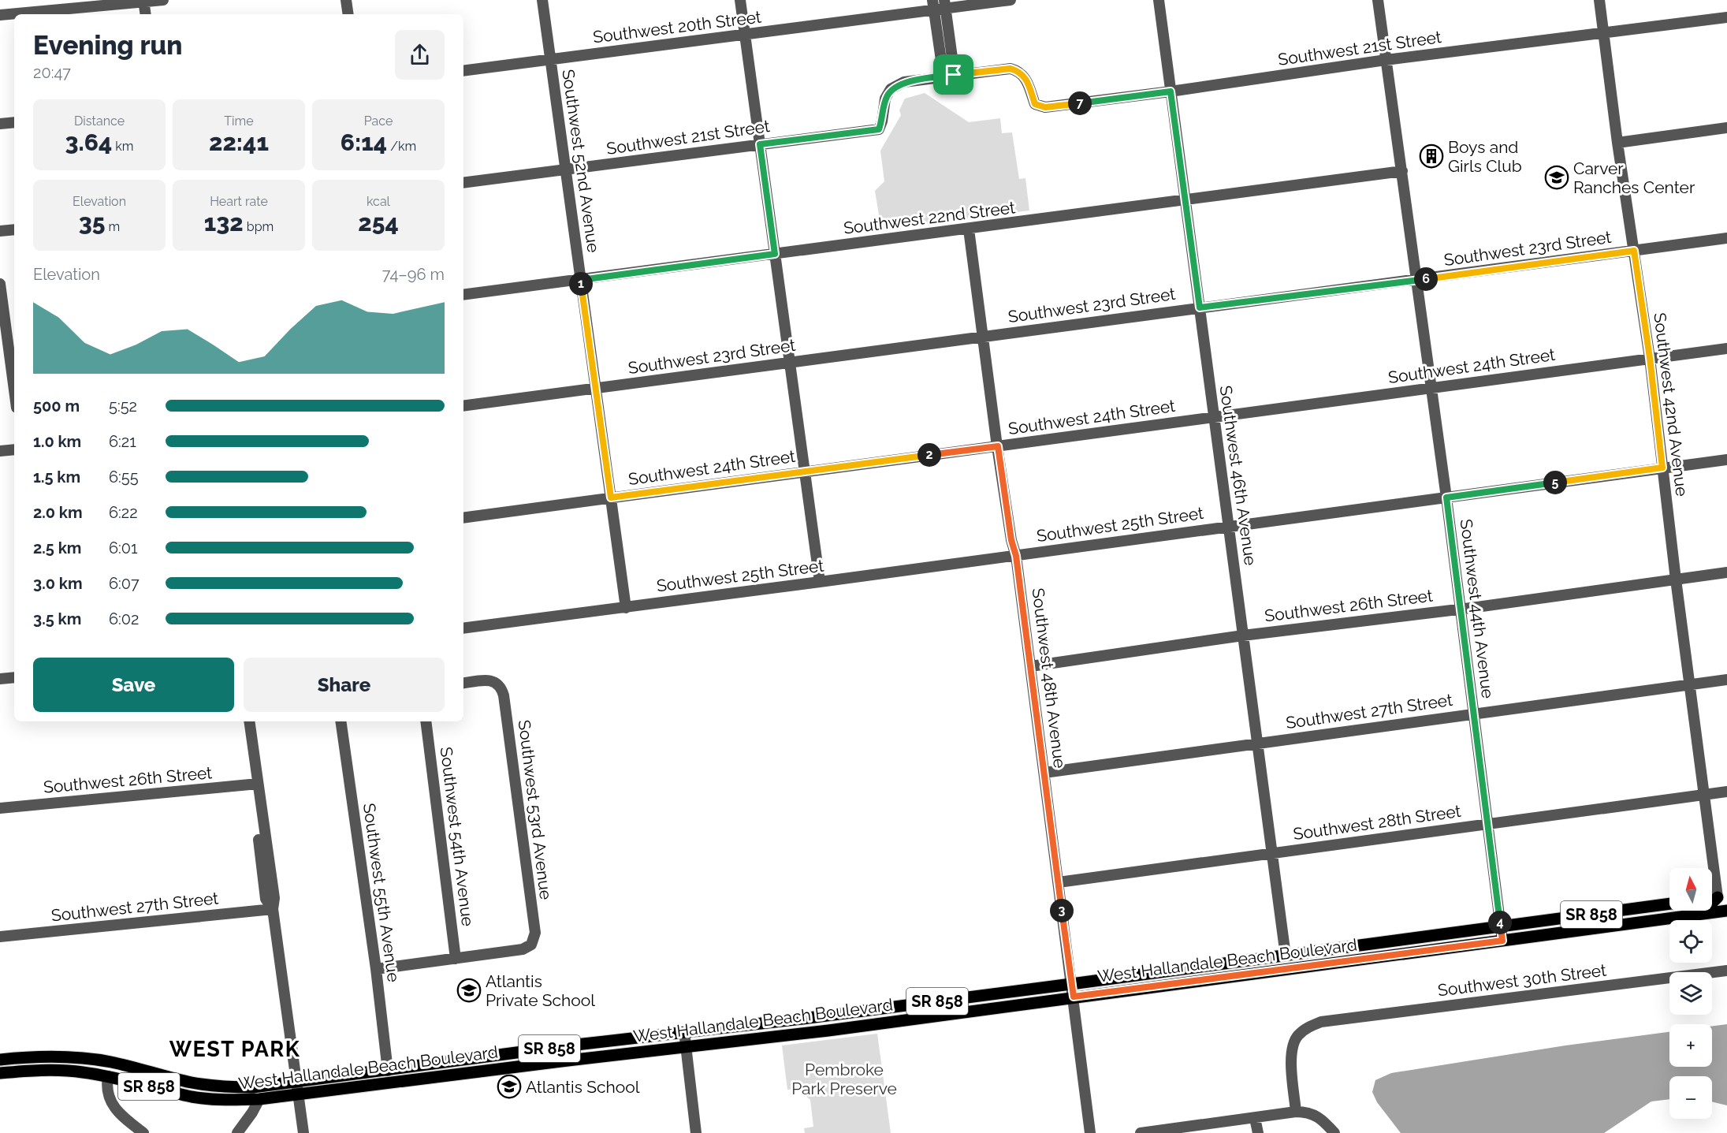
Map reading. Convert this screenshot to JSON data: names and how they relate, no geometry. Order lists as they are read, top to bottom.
{
  "streets": {
    "main road": ["SR 858", "West Hallandale Beach Boulevard"],
    "street": [
      "Southwest 20th Street",
      "Southwest 21st Street",
      "Southwest 52nd Avenue",
      "Southwest 22nd Street",
      "Southwest 23rd Street",
      "Southwest 24th Street",
      "Southwest 42nd Avenue",
      "Southwest 46th Avenue",
      "Southwest 25th Street",
      "Southwest 26th Street",
      "Southwest 44th Avenue",
      "Southwest 48th Avenue",
      "Southwest 27th Street",
      "Southwest 53rd Avenue",
      "Southwest 28th Street",
      "Southwest 54th Avenue",
      "Southwest 55th Avenue",
      "Southwest 30th Street"
    ]
  },
  "crossings": [
    ["Southwest 20th Street", "Southwest 52nd Avenue"],
    ["Southwest 21st Street", "Southwest 52nd Avenue"],
    ["Southwest 21st Street", "Southwest 42nd Avenue"],
    ["Southwest 21st Street", "Southwest 46th Avenue"],
    ["Southwest 21st Street", "Southwest 44th Avenue"],
    ["Southwest 52nd Avenue", "Southwest 22nd Street"],
    ["Southwest 52nd Avenue", "Southwest 23rd Street"],
    ["Southwest 52nd Avenue", "Southwest 24th Street"],
    ["Southwest 52nd Avenue", "Southwest 25th Street"],
    ["Southwest 22nd Street", "Southwest 46th Avenue"],
    ["Southwest 22nd Street", "Southwest 44th Avenue"],
    ["Southwest 22nd Street", "Southwest 48th Avenue"],
    ["Southwest 23rd Street", "Southwest 42nd Avenue"],
    ["Southwest 23rd Street", "Southwest 46th Avenue"],
    ["Southwest 23rd Street", "Southwest 44th Avenue"],
    ["Southwest 23rd Street", "Southwest 48th Avenue"],
    ["Southwest 24th Street", "Southwest 42nd Avenue"],
    ["Southwest 24th Street", "Southwest 46th Avenue"],
    ["Southwest 24th Street", "Southwest 44th Avenue"],
    ["Southwest 24th Street", "Southwest 48th Avenue"],
    ["Southwest 42nd Avenue", "Southwest 25th Street"],
    ["Southwest 42nd Avenue", "Southwest 26th Street"],
    ["Southwest 42nd Avenue", "Southwest 27th Street"],
    ["Southwest 42nd Avenue", "Southwest 28th Street"],
    ["Southwest 46th Avenue", "Southwest 25th Street"],
    ["Southwest 46th Avenue", "Southwest 26th Street"],
    ["Southwest 46th Avenue", "Southwest 27th Street"],
    ["Southwest 46th Avenue", "Southwest 28th Street"],
    ["Southwest 46th Avenue", "West Hallandale Beach Boulevard"],
    ["Southwest 25th Street", "Southwest 44th Avenue"],
    ["Southwest 25th Street", "Southwest 48th Avenue"],
    ["Southwest 26th Street", "Southwest 44th Avenue"],
    ["Southwest 26th Street", "Southwest 48th Avenue"],
    ["Southwest 44th Avenue", "Southwest 27th Street"],
    ["Southwest 44th Avenue", "Southwest 28th Street"],
    ["Southwest 44th Avenue", "West Hallandale Beach Boulevard"],
    ["Southwest 48th Avenue", "Southwest 27th Street"],
    ["Southwest 48th Avenue", "Southwest 28th Street"],
    ["Southwest 48th Avenue", "West Hallandale Beach Boulevard"],
    ["Southwest 53rd Avenue", "Southwest 54th Avenue"],
    ["Southwest 55th Avenue", "West Hallandale Beach Boulevard"]
  ],
  "districts": ["WEST PARK"],
  "parks": ["Pembroke Park Preserve"],
  "places": {
    "building": ["Boys and Girls Club"],
    "school or university": ["Carver Ranches Center", "Atlantis Private School", "Atlantis School"]
  },
  "north": "top",
  "page": {
    "heading": ["Evening run", "20:47"],
    "pins": [
      "7",
      "6",
      "1",
      "2",
      "5",
      "3",
      "4"
    ],
    "stats": [
      ["Distance", "3.64 km"],
      ["Time", "22:41"],
      ["Pace", "6:14 /km"],
      ["Elevation", "35 m"],
      ["Heart rate", "132 bpm"],
      ["kcal", "254"]
    ],
    "chart": ["Elevation", "74–96 m"],
    "list": [
      {
        "name": "500 m",
        "note": "5:52"
      },
      {
        "name": "1.0 km",
        "note": "6:21"
      },
      {
        "name": "1.5 km",
        "note": "6:55"
      },
      {
        "name": "2.0 km",
        "note": "6:22"
      },
      {
        "name": "2.5 km",
        "note": "6:01"
      },
      {
        "name": "3.0 km",
        "note": "6:07"
      },
      {
        "name": "3.5 km",
        "note": "6:02"
      }
    ],
    "buttons": ["Save", "Share"],
    "map_buttons": ["+", "−"]
  }
}
